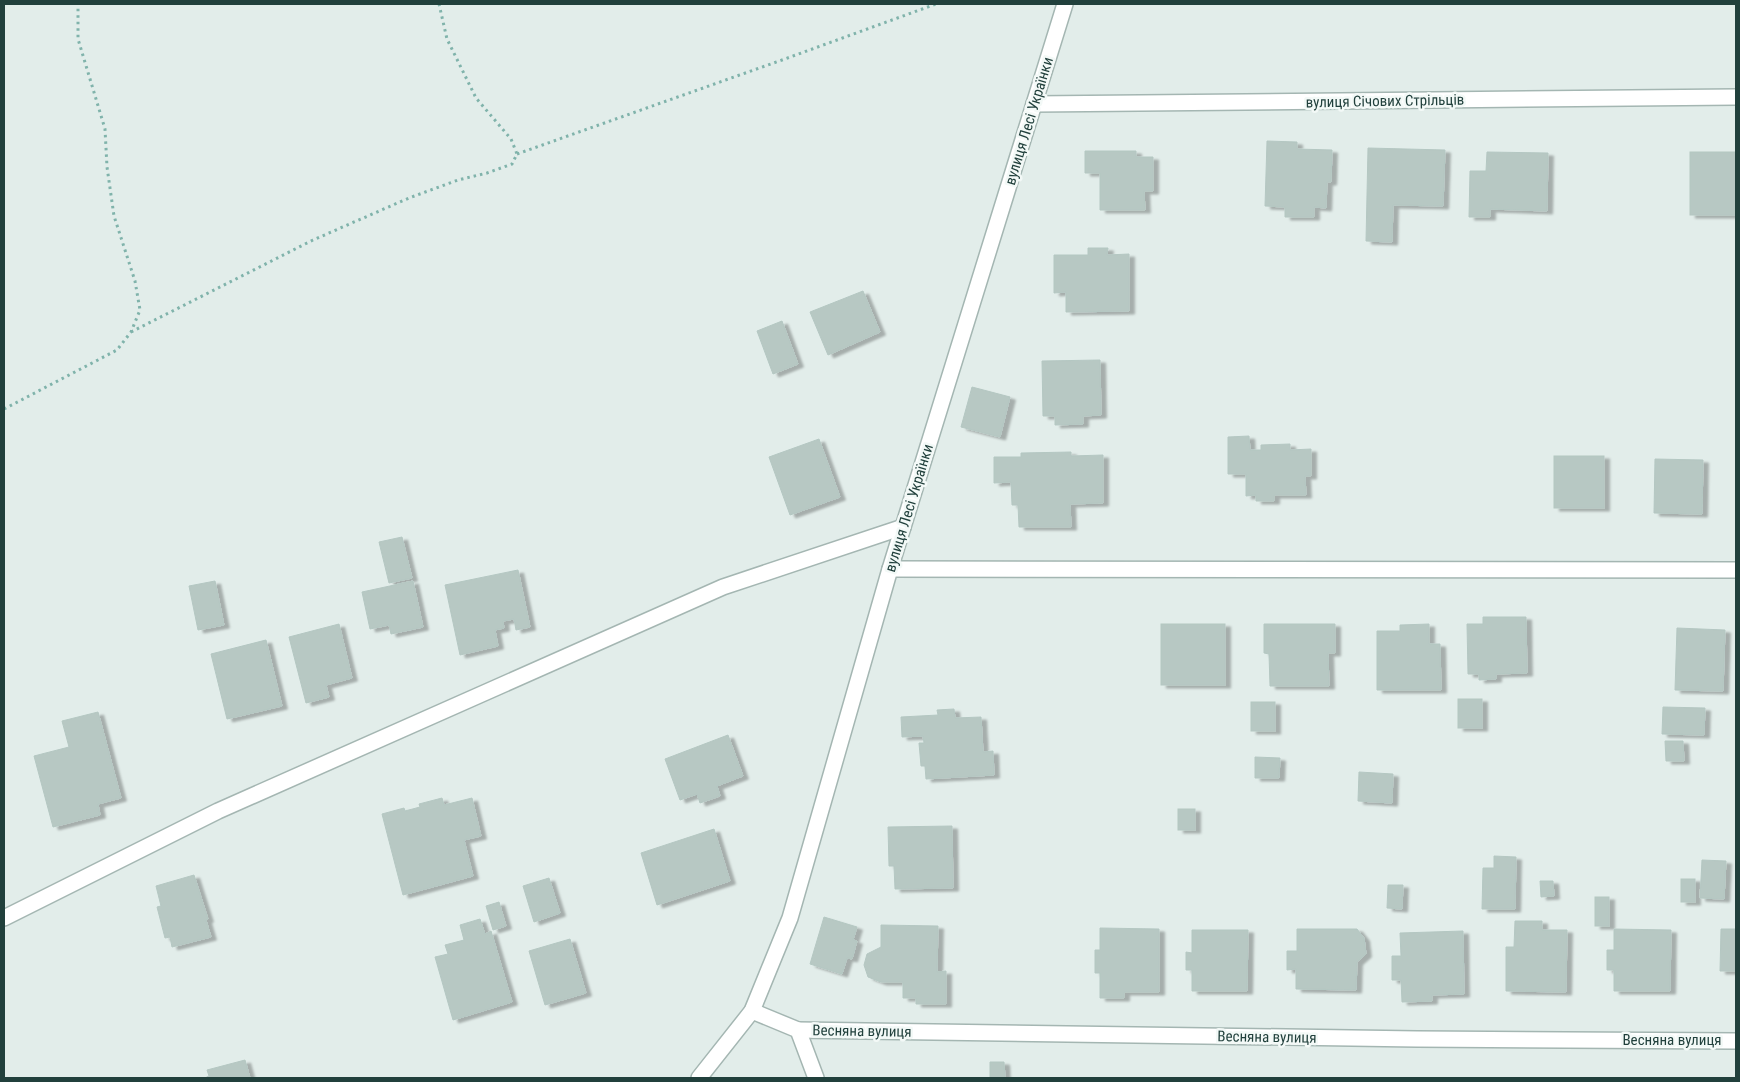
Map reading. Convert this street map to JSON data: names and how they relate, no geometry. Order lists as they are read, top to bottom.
{
  "streets": {
    "street": ["вулиця Січових Стрільців", "вулиця Лесі Українки", "Весняна вулиця"]
  },
  "crossings": [
    ["вулиця Січових Стрільців", "вулиця Лесі Українки"]
  ]
}
